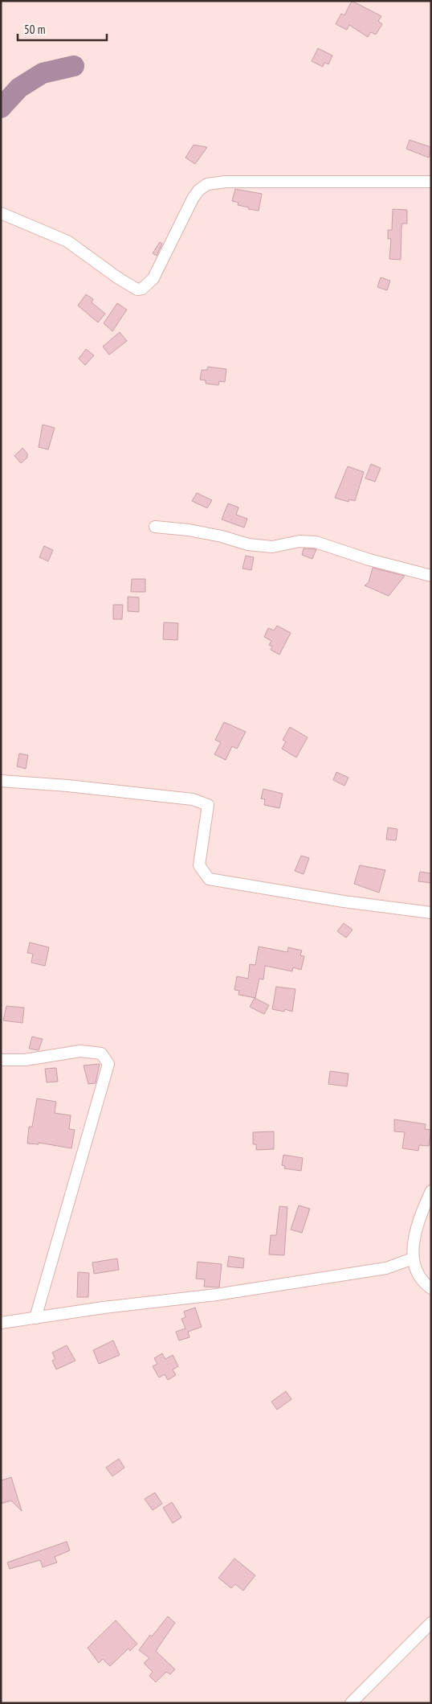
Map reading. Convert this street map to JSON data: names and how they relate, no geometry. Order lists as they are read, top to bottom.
{
  "scale_bar": "50 m"
}
